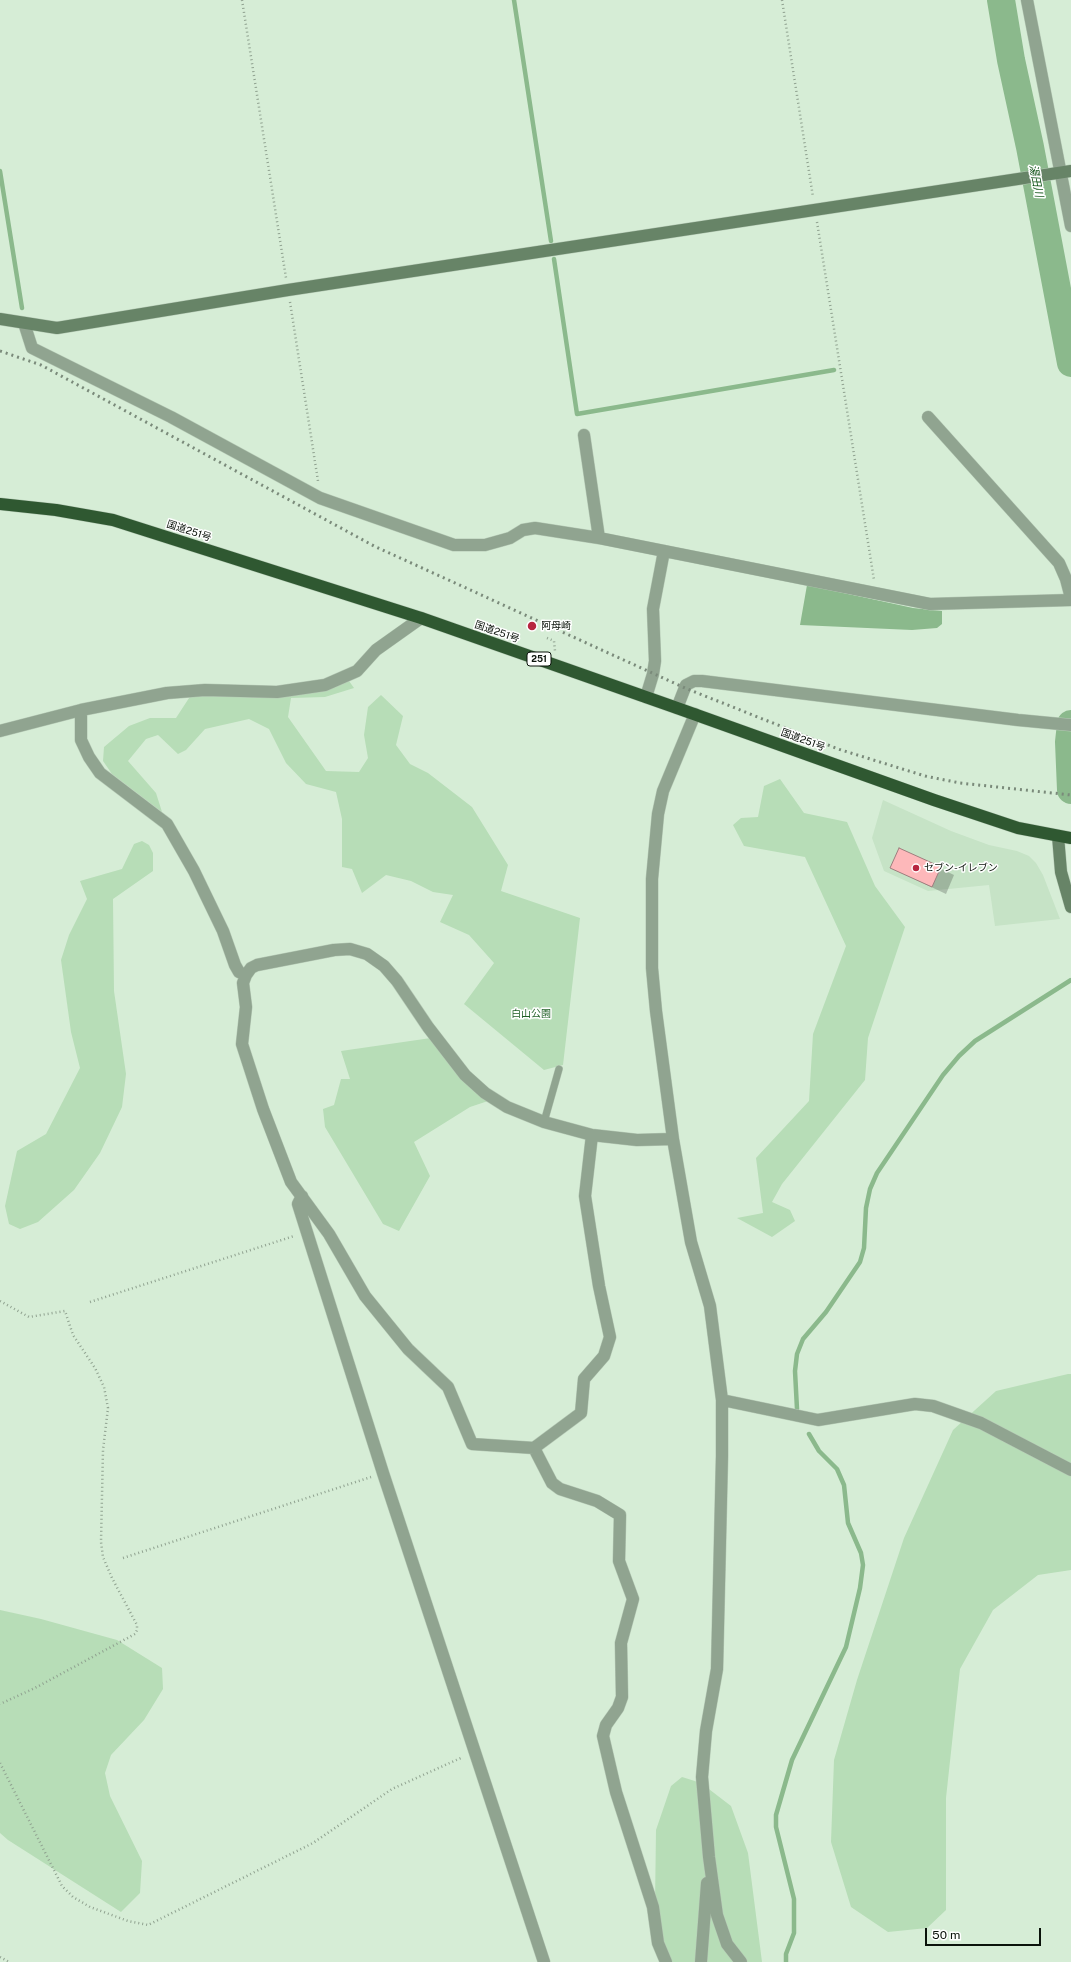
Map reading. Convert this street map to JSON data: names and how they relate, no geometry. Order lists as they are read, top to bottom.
{
  "streets": {
    "highway": ["国道251号", "251"]
  },
  "water": ["湯田川"],
  "parks": ["白山公園"],
  "places": ["阿母崎", "セブン-イレブン"],
  "scale_bar": "50 m"
}
